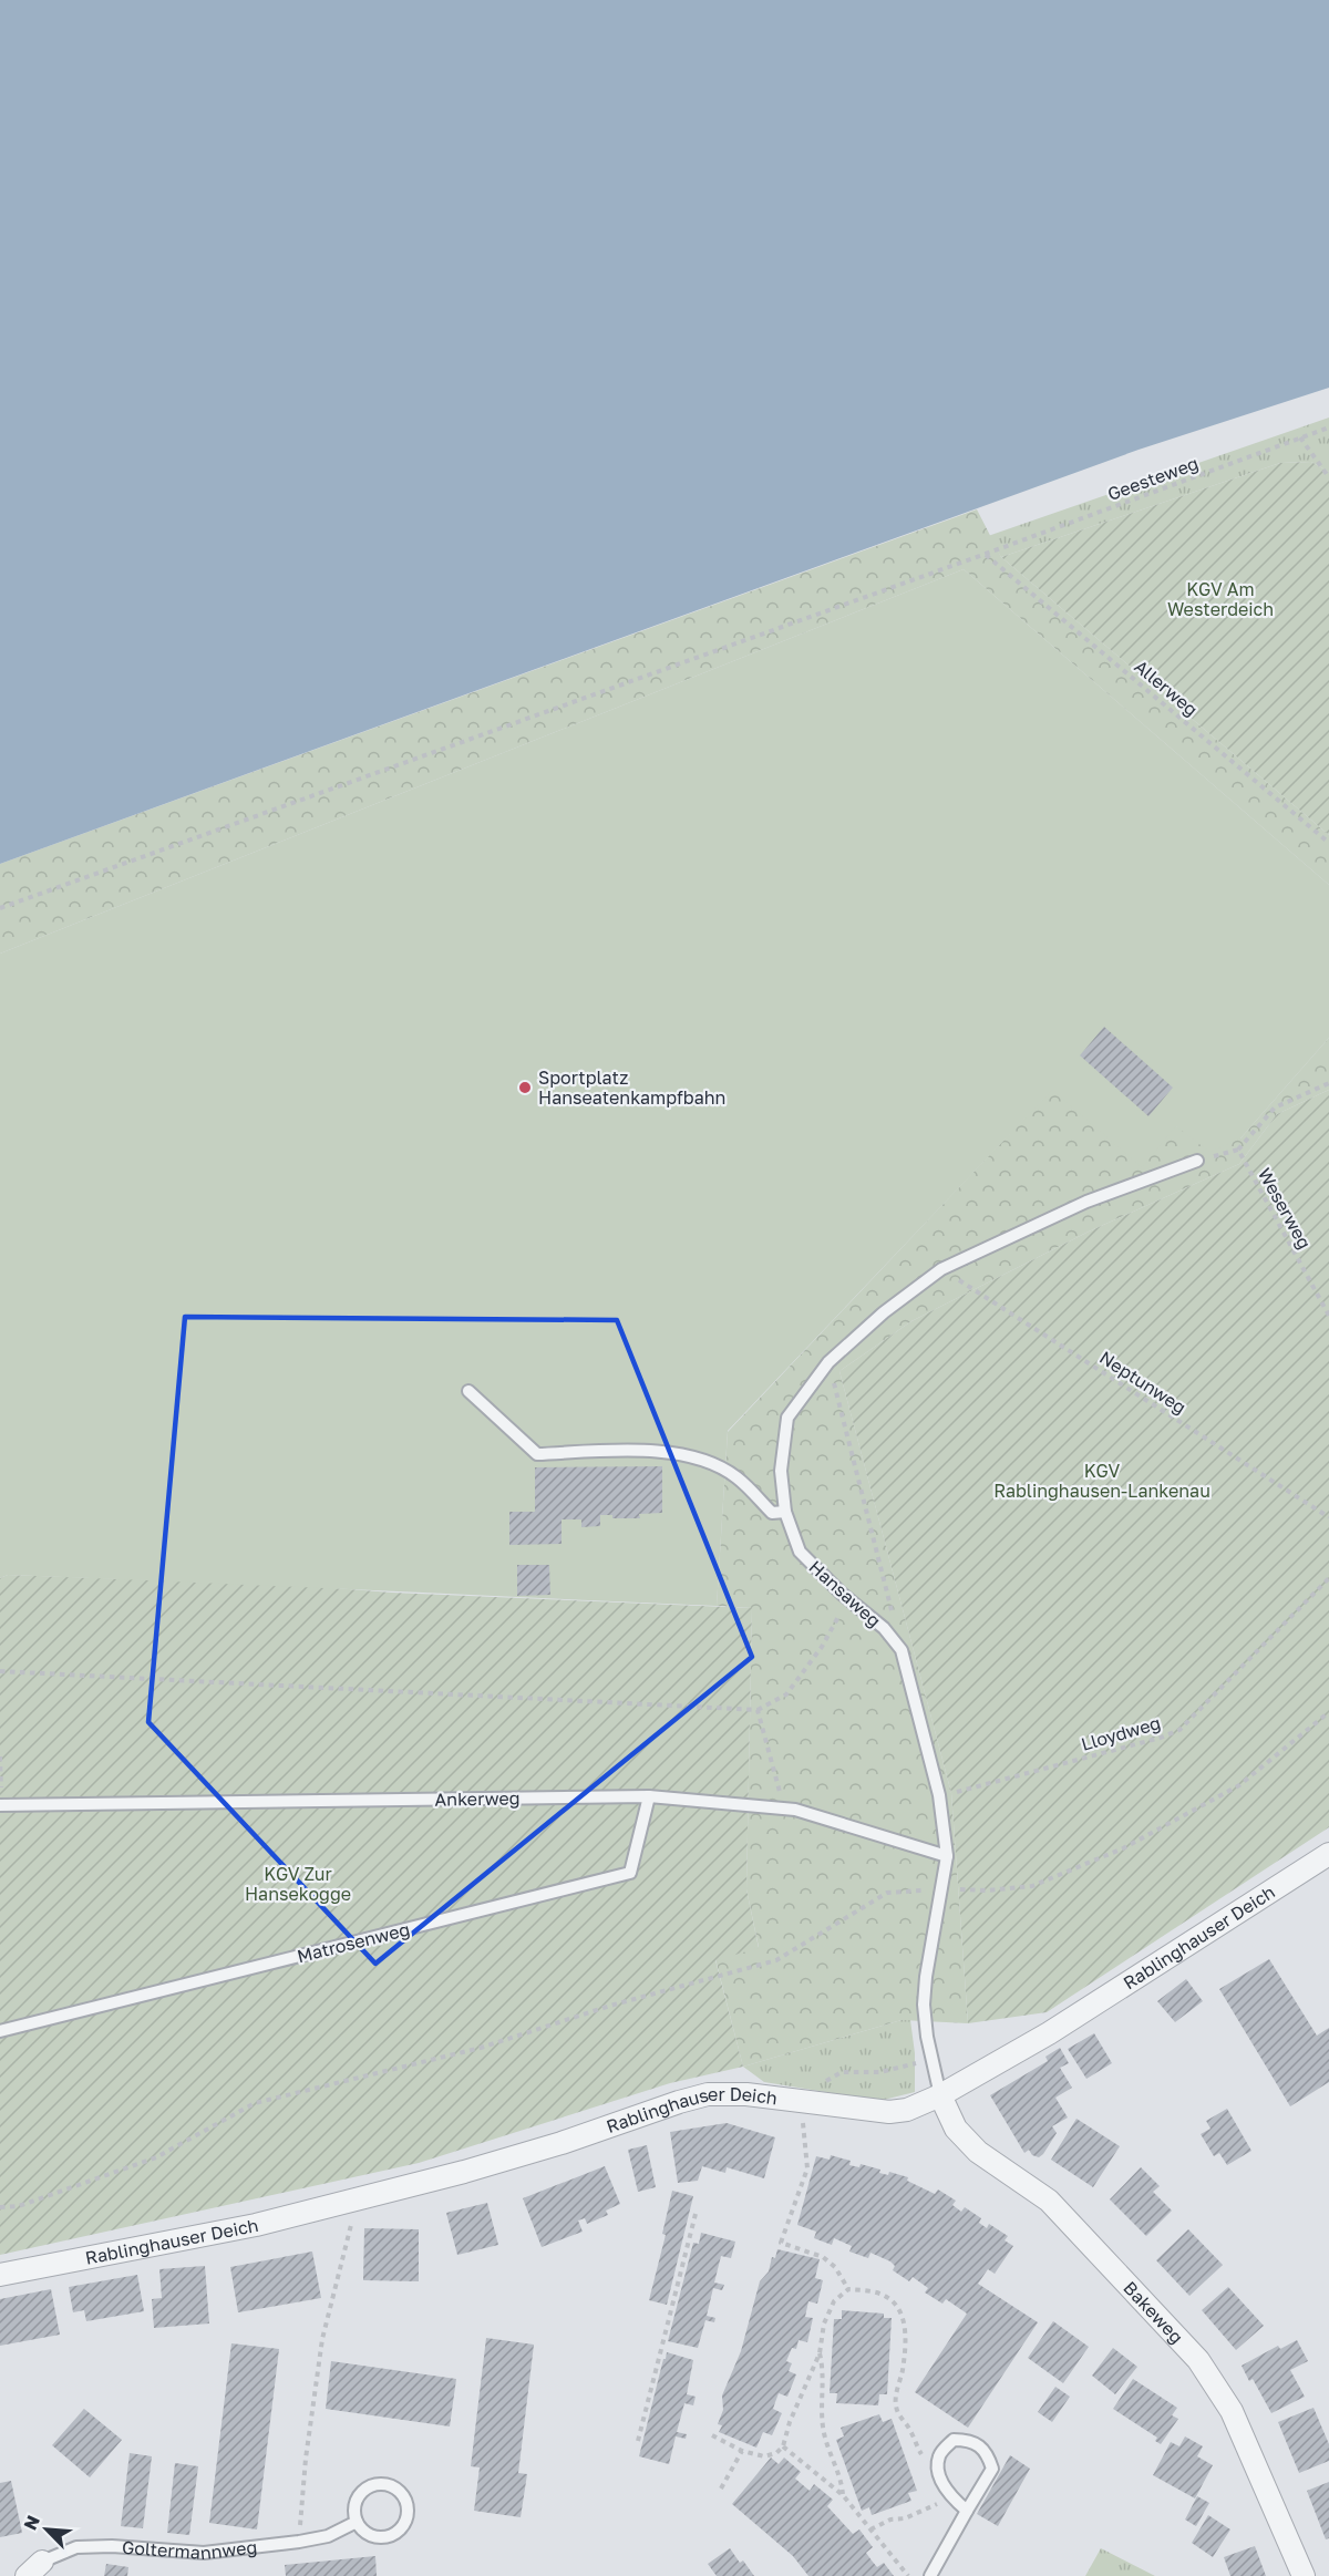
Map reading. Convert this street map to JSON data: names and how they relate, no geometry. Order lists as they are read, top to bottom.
{
  "streets": {
    "street": ["Rablinghauser Deich", "Bakeweg", "Goltermannweg"],
    "lane": ["Hansaweg", "Ankerweg", "Matrosenweg"],
    "path": [
      "Geesteweg",
      "Allerweg",
      "Weserweg",
      "Neptunweg",
      "Lloydweg"
    ]
  },
  "crossings": [
    ["Geesteweg", "Allerweg"],
    ["Neptunweg", "Hansaweg"],
    ["Hansaweg", "Lloydweg"],
    ["Hansaweg", "Ankerweg"],
    ["Hansaweg", "Rablinghauser Deich"],
    ["Hansaweg", "Bakeweg"],
    ["Ankerweg", "Matrosenweg"],
    ["Rablinghauser Deich", "Bakeweg"]
  ],
  "parks": ["KGV Am Westerdeich", "KGV Rablinghausen-Lankenau", "KGV Zur Hansekogge"],
  "places": ["Sportplatz Hanseatenkampfbahn"],
  "north": "top left"
}
